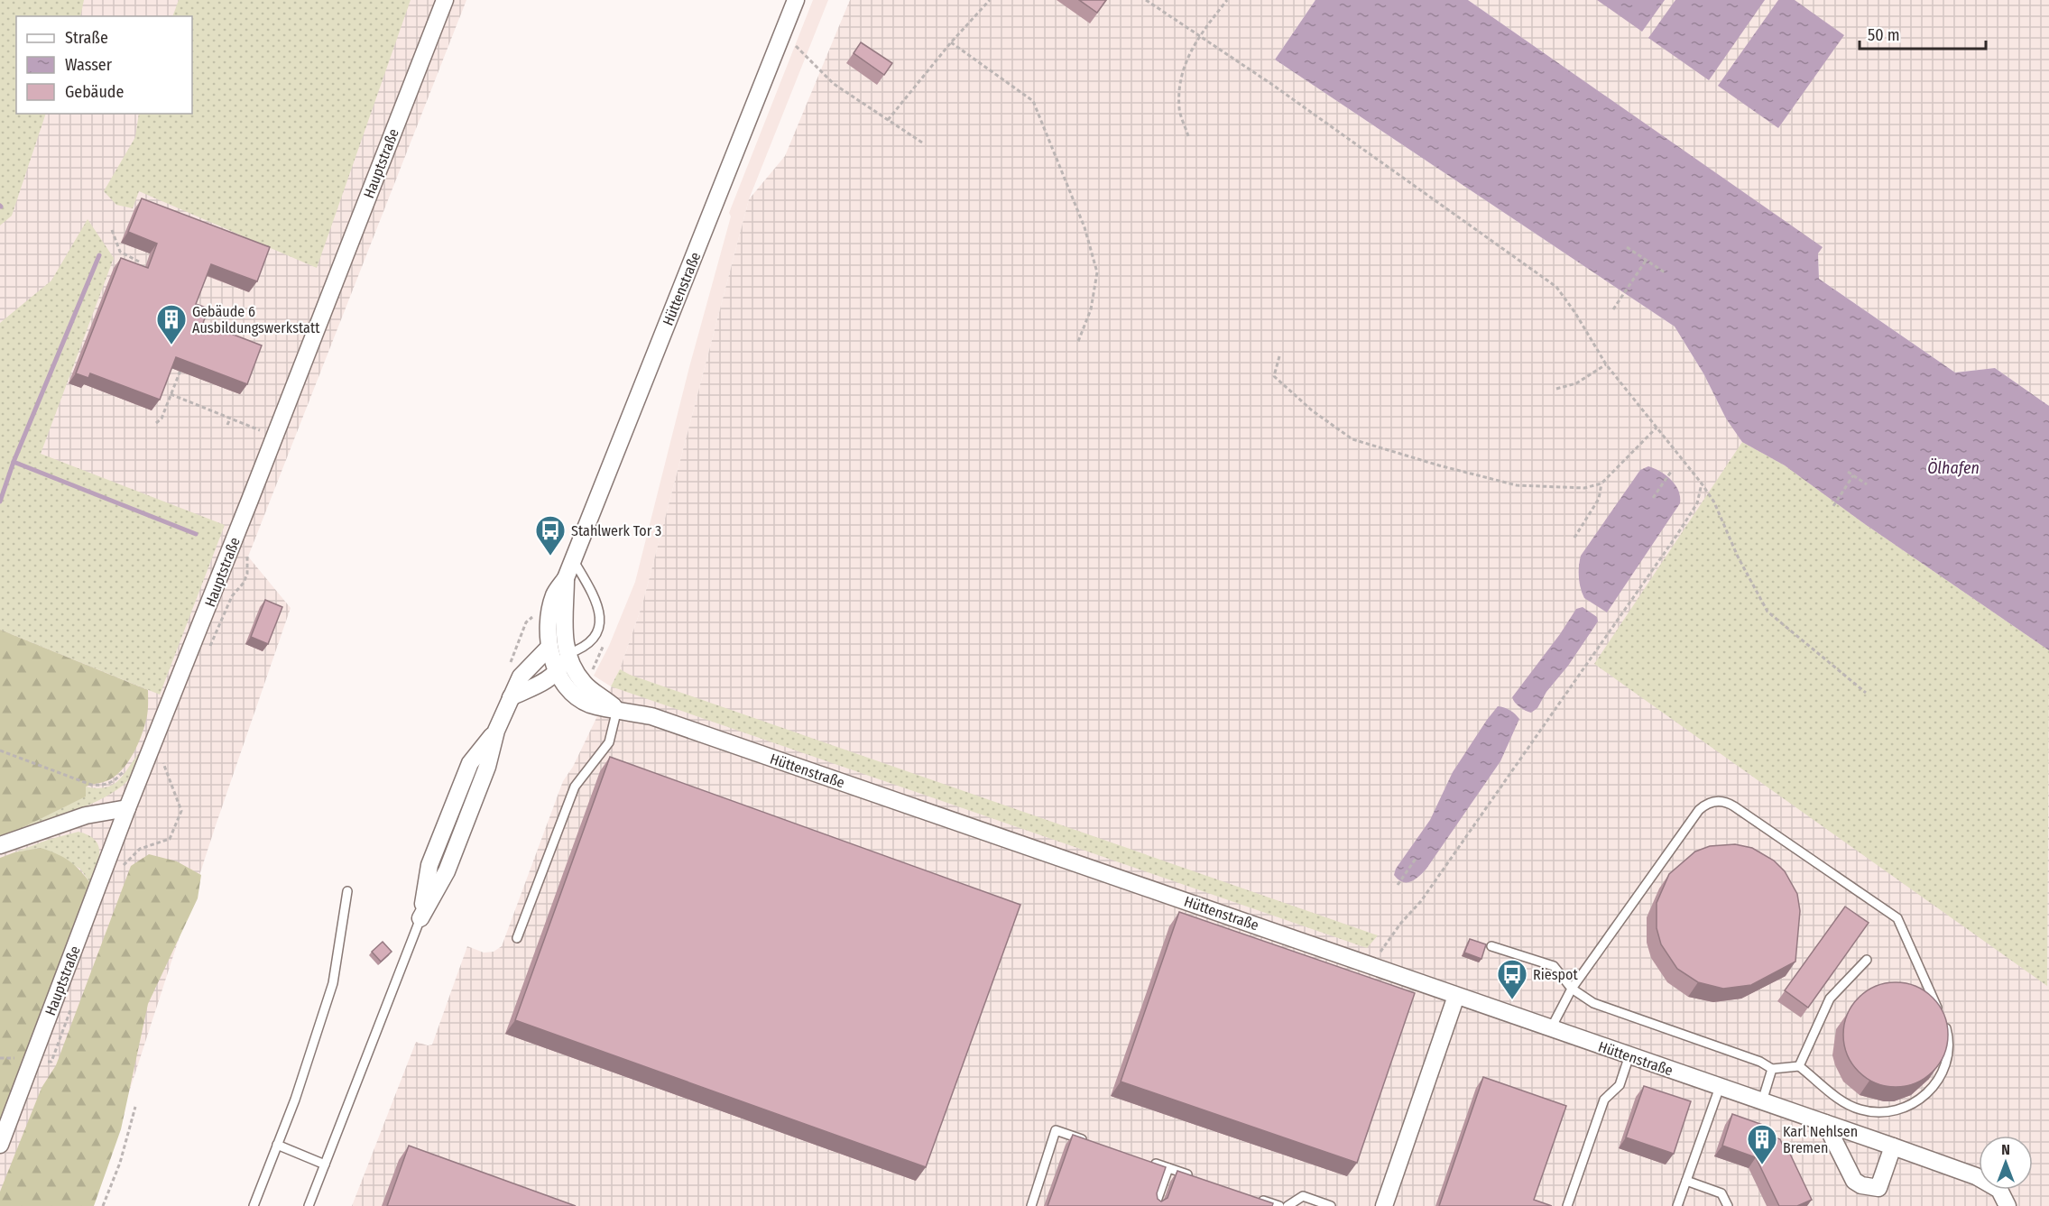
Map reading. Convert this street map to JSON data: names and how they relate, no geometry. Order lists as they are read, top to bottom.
{
  "streets": {
    "street": ["Hauptstraße", "Hüttenstraße"]
  },
  "water": ["Ölhafen"],
  "places": {
    "building": ["Gebäude 6 Ausbildungswerkstatt", "Karl Nehlsen Bremen"],
    "bus stop": ["Stahlwerk Tor 3", "Riespot"]
  },
  "legend": ["Straße", "Wasser", "Gebäude"],
  "scale_bar": "50 m",
  "north": "top"
}
